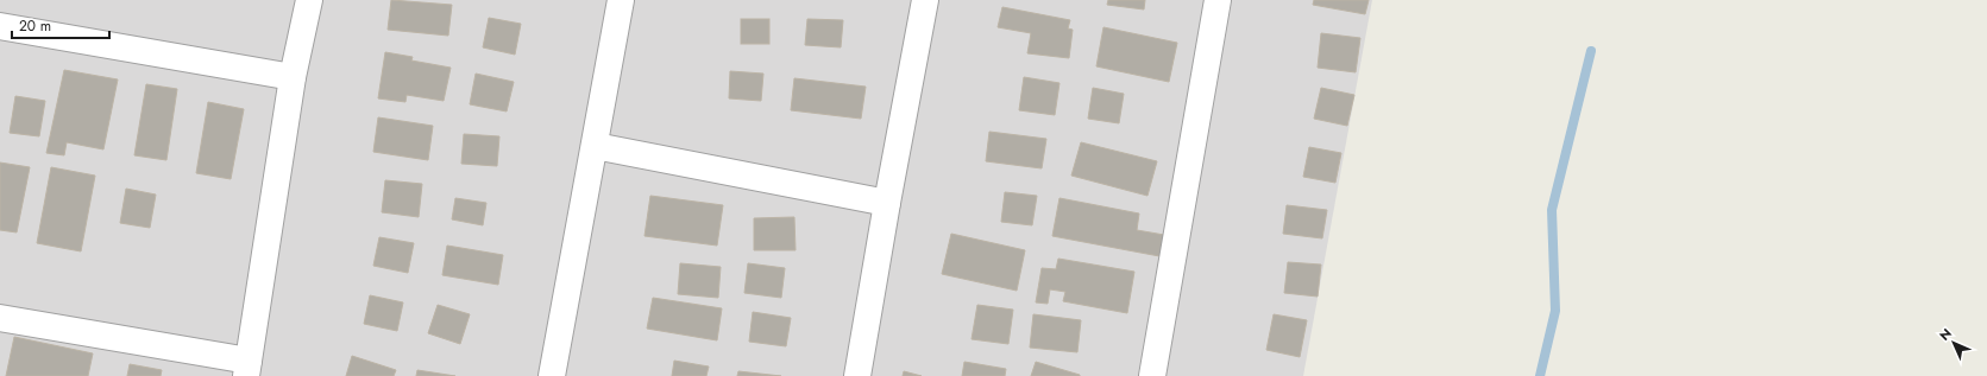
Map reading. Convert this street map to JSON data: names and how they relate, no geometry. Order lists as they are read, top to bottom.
{
  "scale_bar": "20 m",
  "north": "top left"
}
